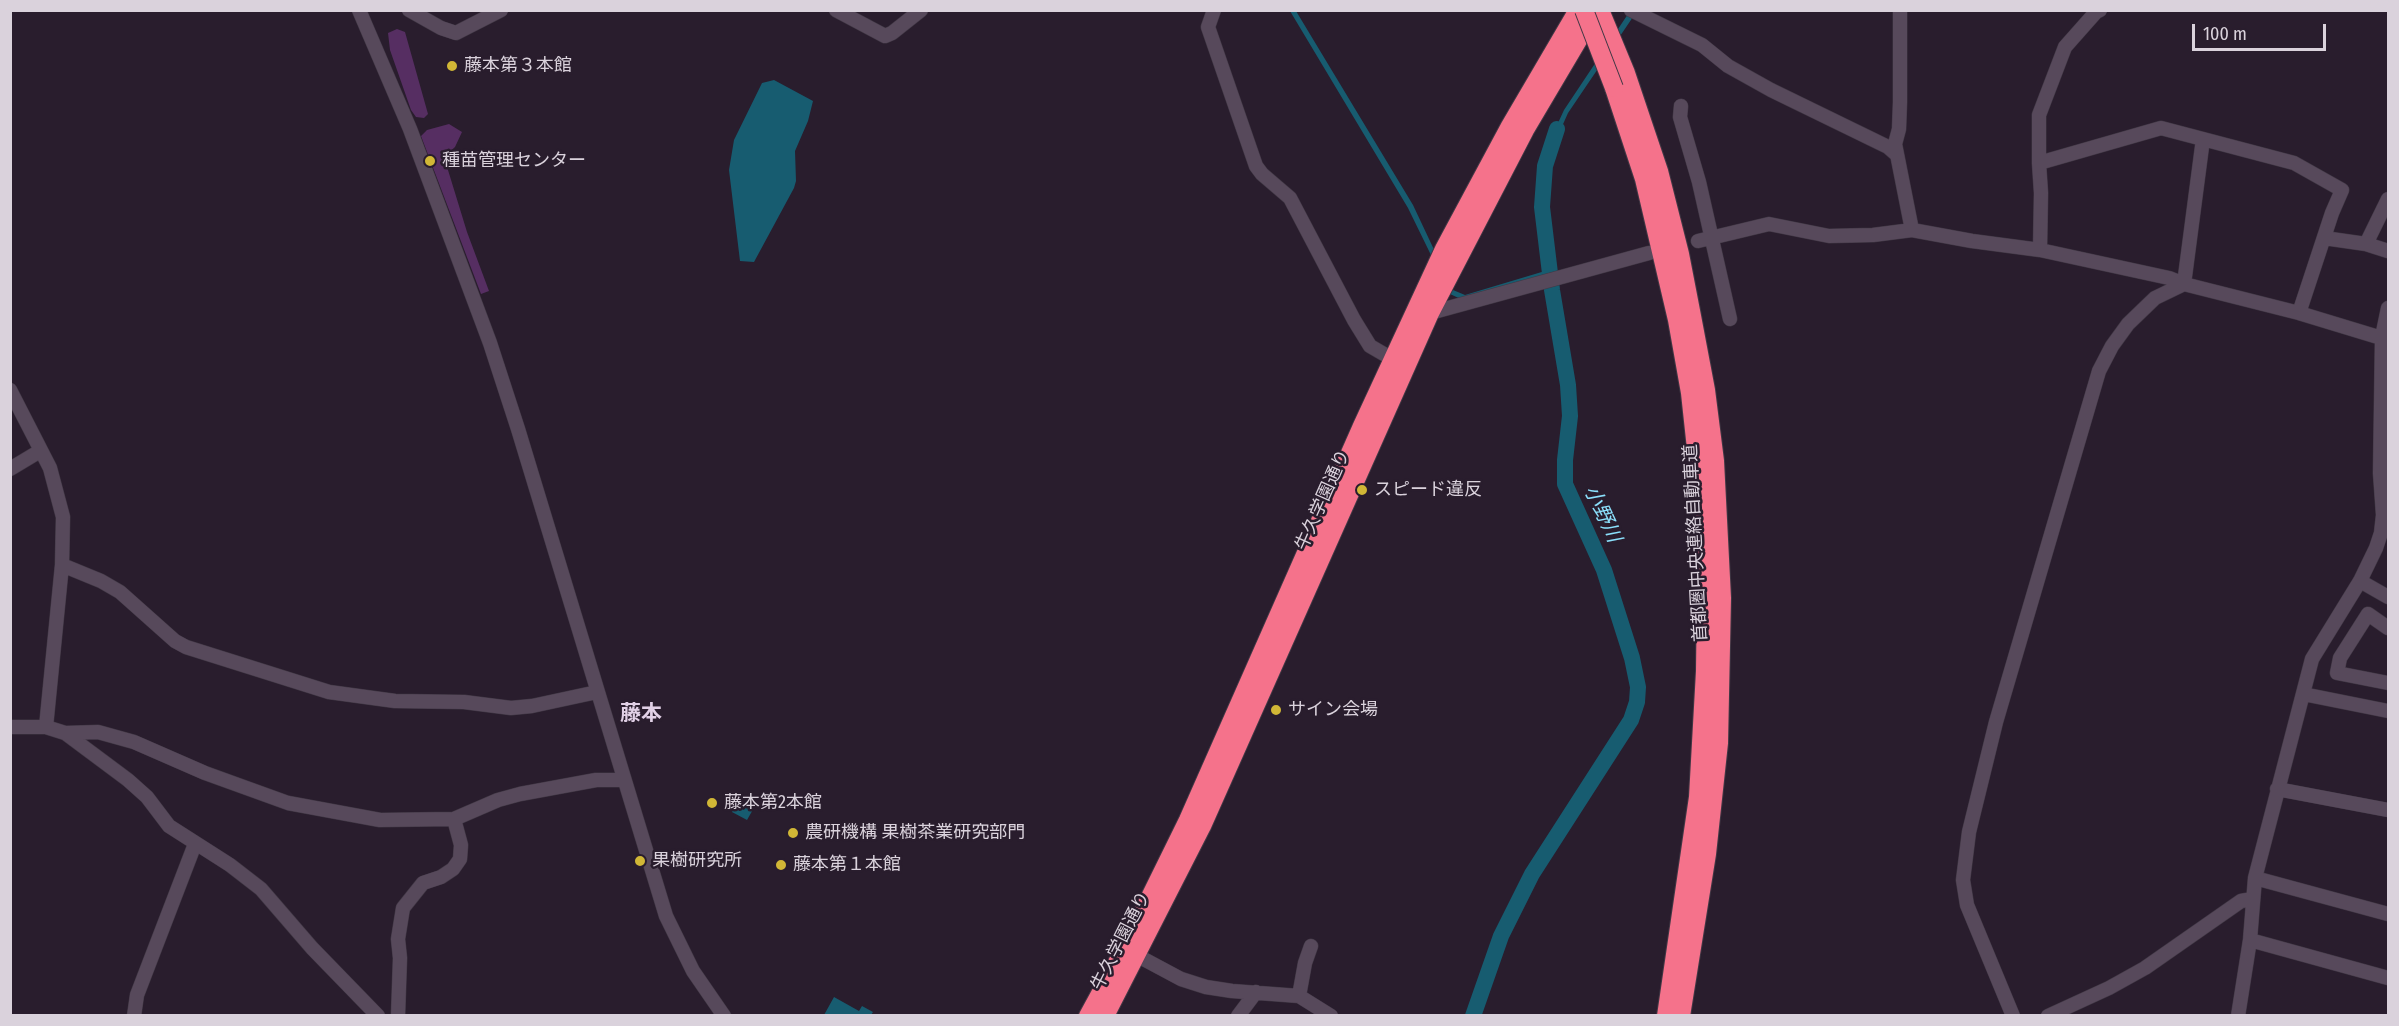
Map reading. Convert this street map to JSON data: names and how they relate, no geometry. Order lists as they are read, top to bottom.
{
  "streets": {
    "highway": ["牛久学園通り", "首都圏中央連絡自動車道"]
  },
  "crossings": [
    ["牛久学園通り", "首都圏中央連絡自動車道"]
  ],
  "districts": ["藤本"],
  "water": ["小野川"],
  "places": [
    "藤本第３本館",
    "種苗管理センター",
    "スピード違反",
    "サイン会場",
    "藤本第2本館",
    "農研機構 果樹茶業研究部門",
    "果樹研究所",
    "藤本第１本館"
  ],
  "scale_bar": "100 m"
}
